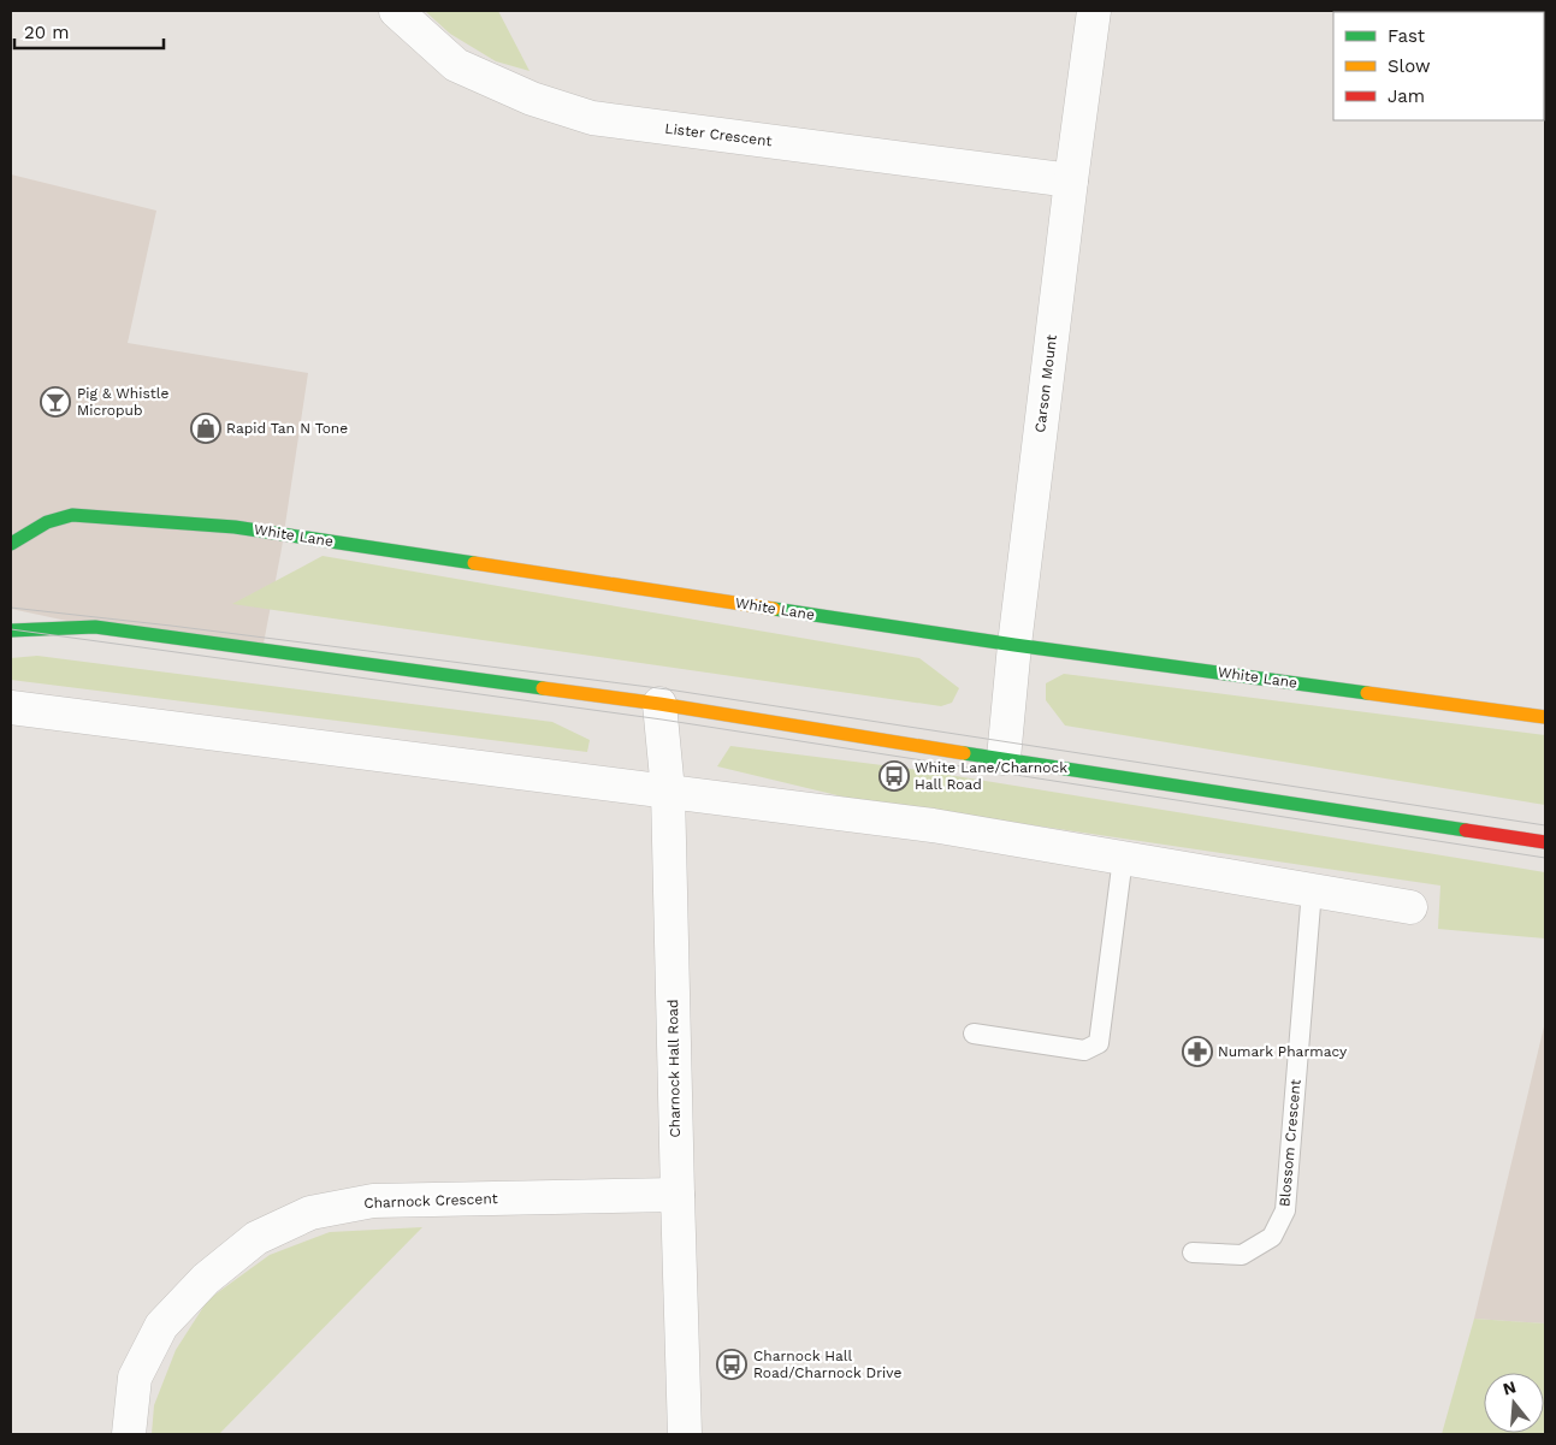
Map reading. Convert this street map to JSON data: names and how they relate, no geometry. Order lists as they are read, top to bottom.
{
  "streets": {
    "main road": ["White Lane"],
    "street": [
      "Lister Crescent",
      "Carson Mount",
      "Charnock Hall Road",
      "Charnock Crescent"
    ],
    "lane": ["Blossom Crescent"]
  },
  "crossings": [
    ["Lister Crescent", "Carson Mount"],
    ["Carson Mount", "White Lane"],
    ["Charnock Hall Road", "Charnock Crescent"]
  ],
  "places": {
    "bar": ["Pig & Whistle Micropub"],
    "shop": ["Rapid Tan N Tone"],
    "bus stop": ["White Lane/Charnock Hall Road", "Charnock Hall Road/Charnock Drive"],
    "pharmacy": ["Numark Pharmacy"]
  },
  "legend": ["Fast", "Slow", "Jam"],
  "scale_bar": "20 m",
  "north": "top"
}
